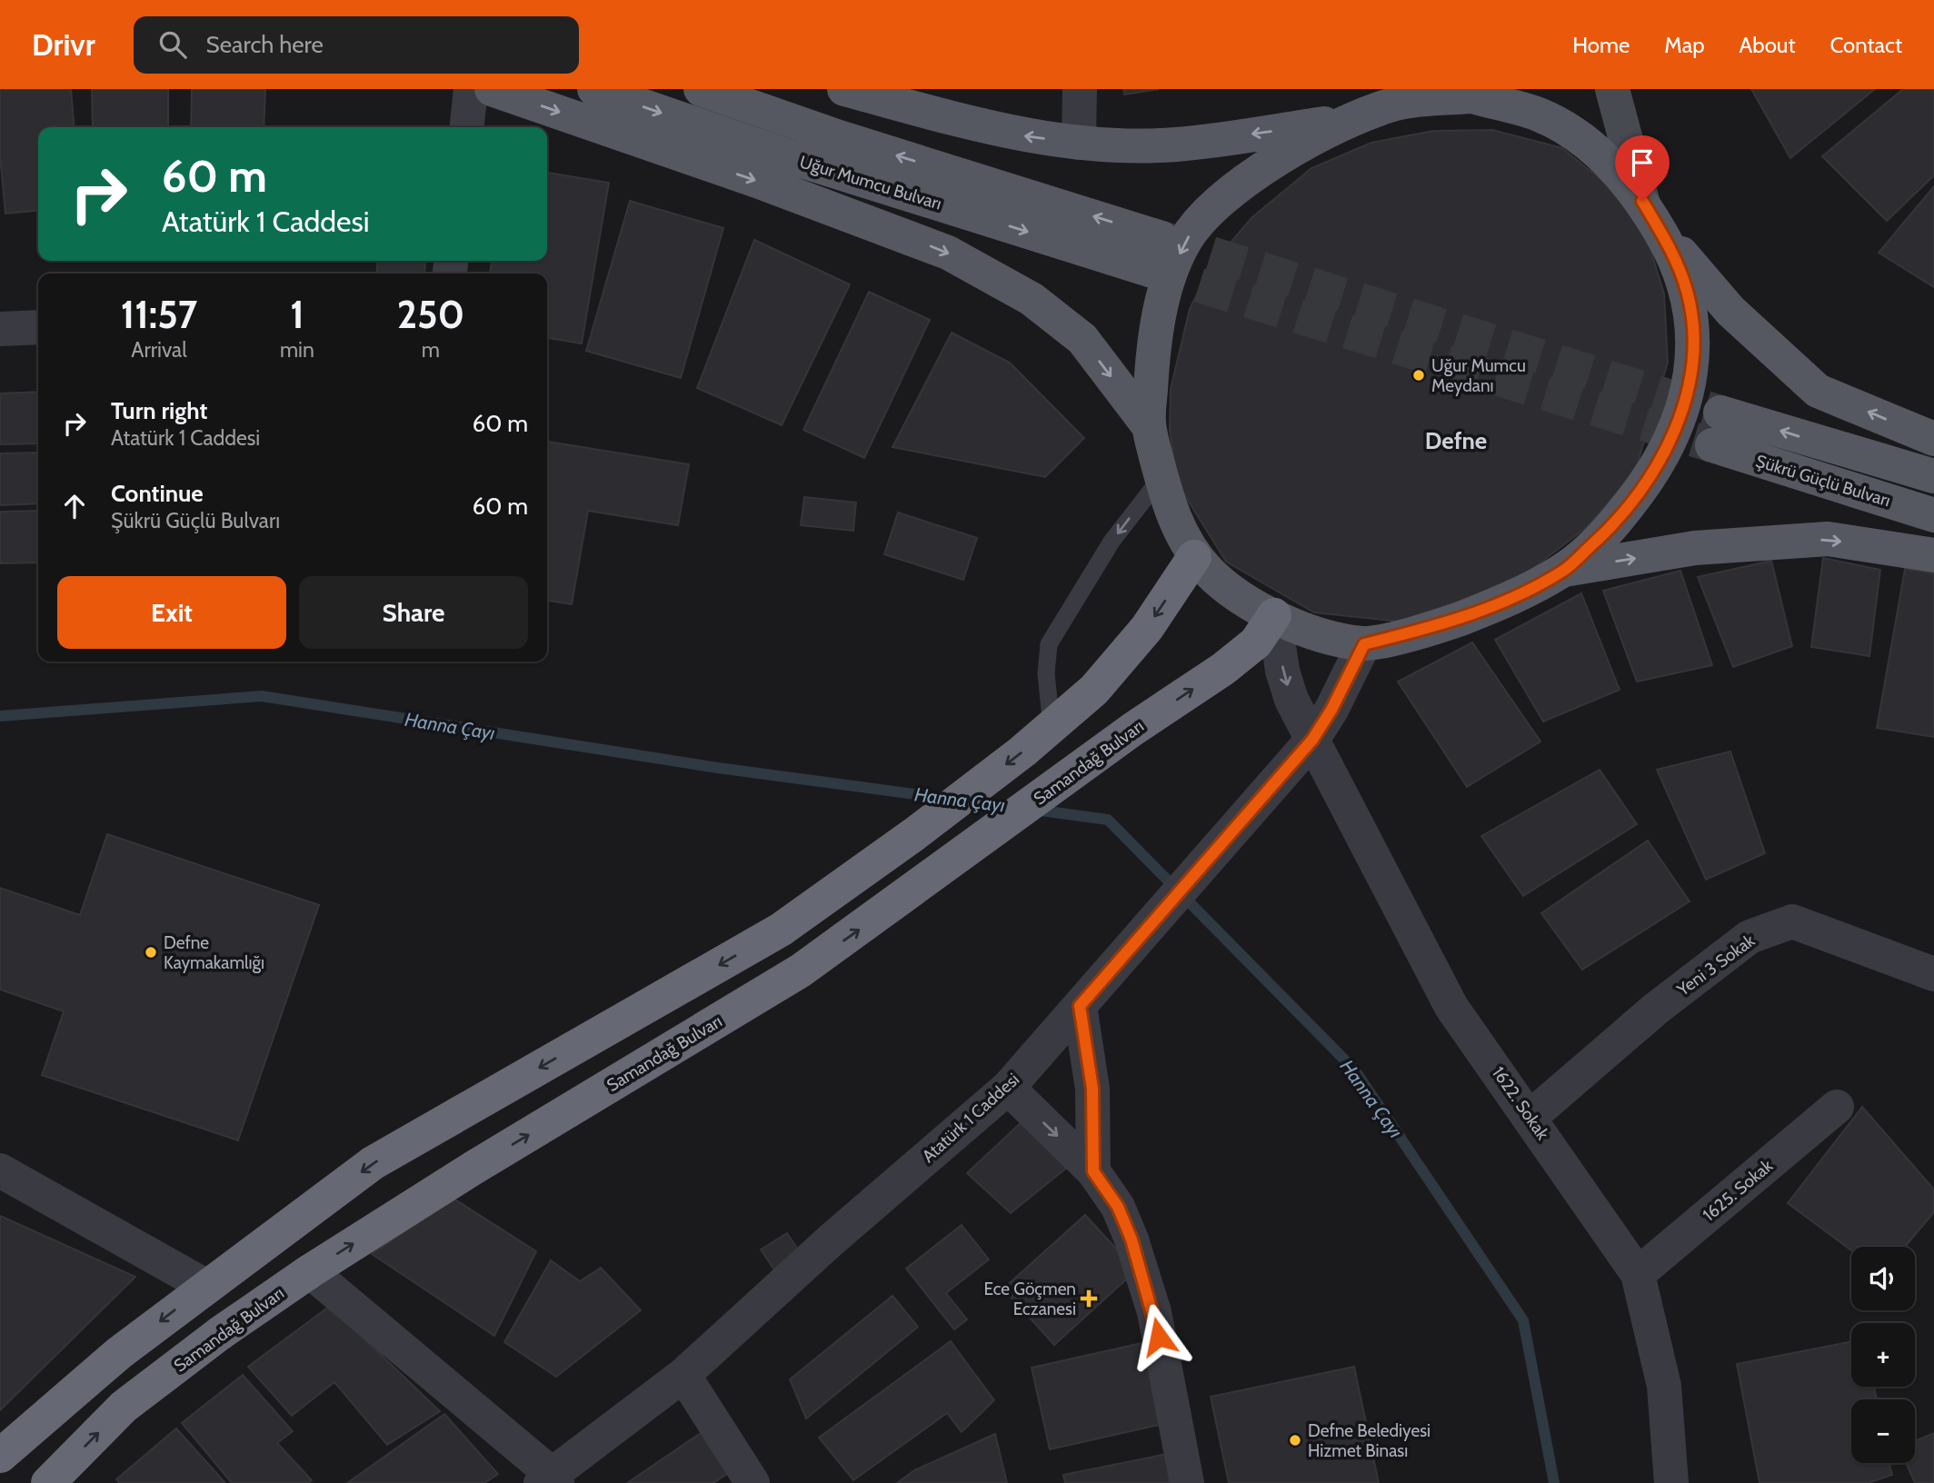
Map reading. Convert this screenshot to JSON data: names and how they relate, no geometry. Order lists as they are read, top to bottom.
{
  "streets": {
    "highway": ["Samandağ Bulvarı"],
    "main road": ["Uğur Mumcu Bulvarı", "Şükrü Güçlü Bulvarı"],
    "street": [
      "Yeni 3 Sokak",
      "1622. Sokak",
      "Atatürk 1 Caddesi",
      "1625. Sokak"
    ]
  },
  "crossings": [
    ["Yeni 3 Sokak", "1622. Sokak"],
    ["1622. Sokak", "Atatürk 1 Caddesi"],
    ["1622. Sokak", "1625. Sokak"]
  ],
  "districts": ["Defne"],
  "water": ["Hanna Çayı"],
  "places": {
    "other": ["Uğur Mumcu Meydanı", "Defne Kaymakamlığı", "Defne Belediyesi Hizmet Binası"],
    "health": ["Ece Göçmen Eczanesi"]
  },
  "page": {
    "header": "Drivr",
    "search": "Search here",
    "nav": [
      "Home",
      "Map",
      "About",
      "Contact"
    ],
    "turn": ["60 m", "Atatürk 1 Caddesi"],
    "eta": [
      "11:57",
      "Arrival",
      "1",
      "min",
      "250",
      "m"
    ],
    "list": [
      {
        "name": "Turn right",
        "note": "Atatürk 1 Caddesi",
        "value": "60 m"
      },
      {
        "name": "Continue",
        "note": "Şükrü Güçlü Bulvarı",
        "value": "60 m"
      }
    ],
    "buttons": ["Exit", "Share"],
    "map_buttons": ["+", "−"]
  }
}
